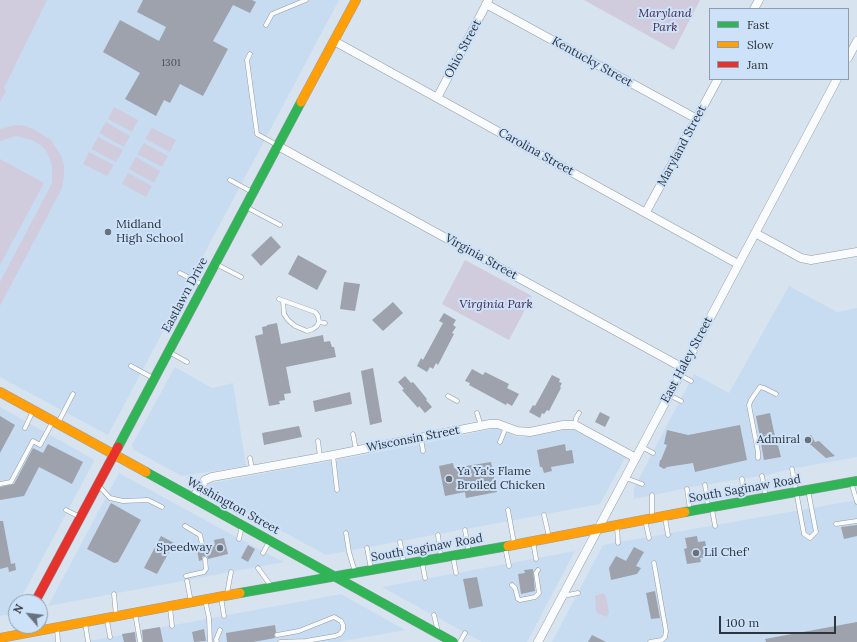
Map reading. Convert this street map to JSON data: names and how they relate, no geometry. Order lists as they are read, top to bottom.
{
  "streets": {
    "street": [
      "Ohio Street",
      "Kentucky Street",
      "Maryland Street",
      "Carolina Street",
      "Virginia Street",
      "Eastlawn Drive",
      "East Haley Street",
      "Wisconsin Street",
      "South Saginaw Road",
      "Washington Street"
    ]
  },
  "crossings": [
    ["Ohio Street", "Kentucky Street"],
    ["Ohio Street", "Carolina Street"],
    ["Kentucky Street", "Maryland Street"],
    ["Maryland Street", "Carolina Street"],
    ["Carolina Street", "Eastlawn Drive"],
    ["Carolina Street", "East Haley Street"],
    ["Virginia Street", "Eastlawn Drive"],
    ["Virginia Street", "East Haley Street"],
    ["Eastlawn Drive", "Washington Street"],
    ["East Haley Street", "South Saginaw Road"],
    ["Wisconsin Street", "Washington Street"],
    ["South Saginaw Road", "Washington Street"]
  ],
  "parks": ["Maryland Park", "Virginia Park"],
  "places": [
    "Midland High School",
    "Admiral",
    "Ya Ya's Flame Broiled Chicken",
    "Speedway",
    "Lil Chef'"
  ],
  "house_numbers": ["1301"],
  "legend": ["Fast", "Slow", "Jam"],
  "scale_bar": "100 m",
  "north": "top left"
}
